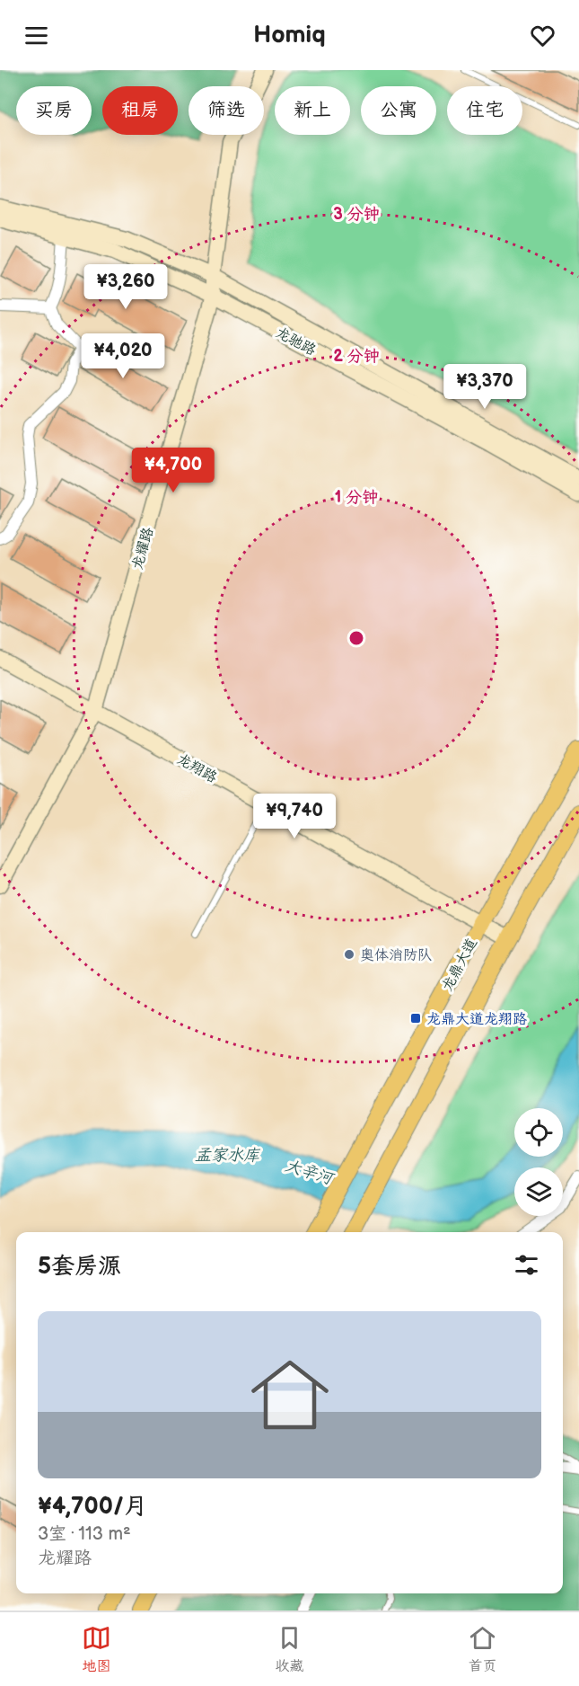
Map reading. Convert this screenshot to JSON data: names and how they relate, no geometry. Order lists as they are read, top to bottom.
{
  "streets": {
    "main road": ["龙鼎大道"],
    "street": ["龙驰路", "龙耀路", "龙翔路"]
  },
  "crossings": [
    ["龙驰路", "龙耀路"],
    ["龙耀路", "龙翔路"],
    ["龙翔路", "龙鼎大道"]
  ],
  "water": ["孟家水库", "大辛河"],
  "places": {
    "other": ["奥体消防队"],
    "transit": ["龙鼎大道龙翔路"]
  },
  "page": {
    "header": "Homiq",
    "chip": [
      "买房",
      "租房",
      "筛选",
      "新上",
      "公寓",
      "住宅"
    ],
    "price": [
      "¥3,260",
      "¥4,020",
      "¥3,370",
      "¥4,700",
      "¥9,740"
    ],
    "heading": "5套房源",
    "list": [
      {
        "name": "¥4,700/月",
        "note": "3室 · 113 m² · 龙耀路"
      }
    ],
    "tabs": ["地图", "收藏", "首页"]
  },
  "rings": ["3 分钟", "2 分钟", "1 分钟"]
}
